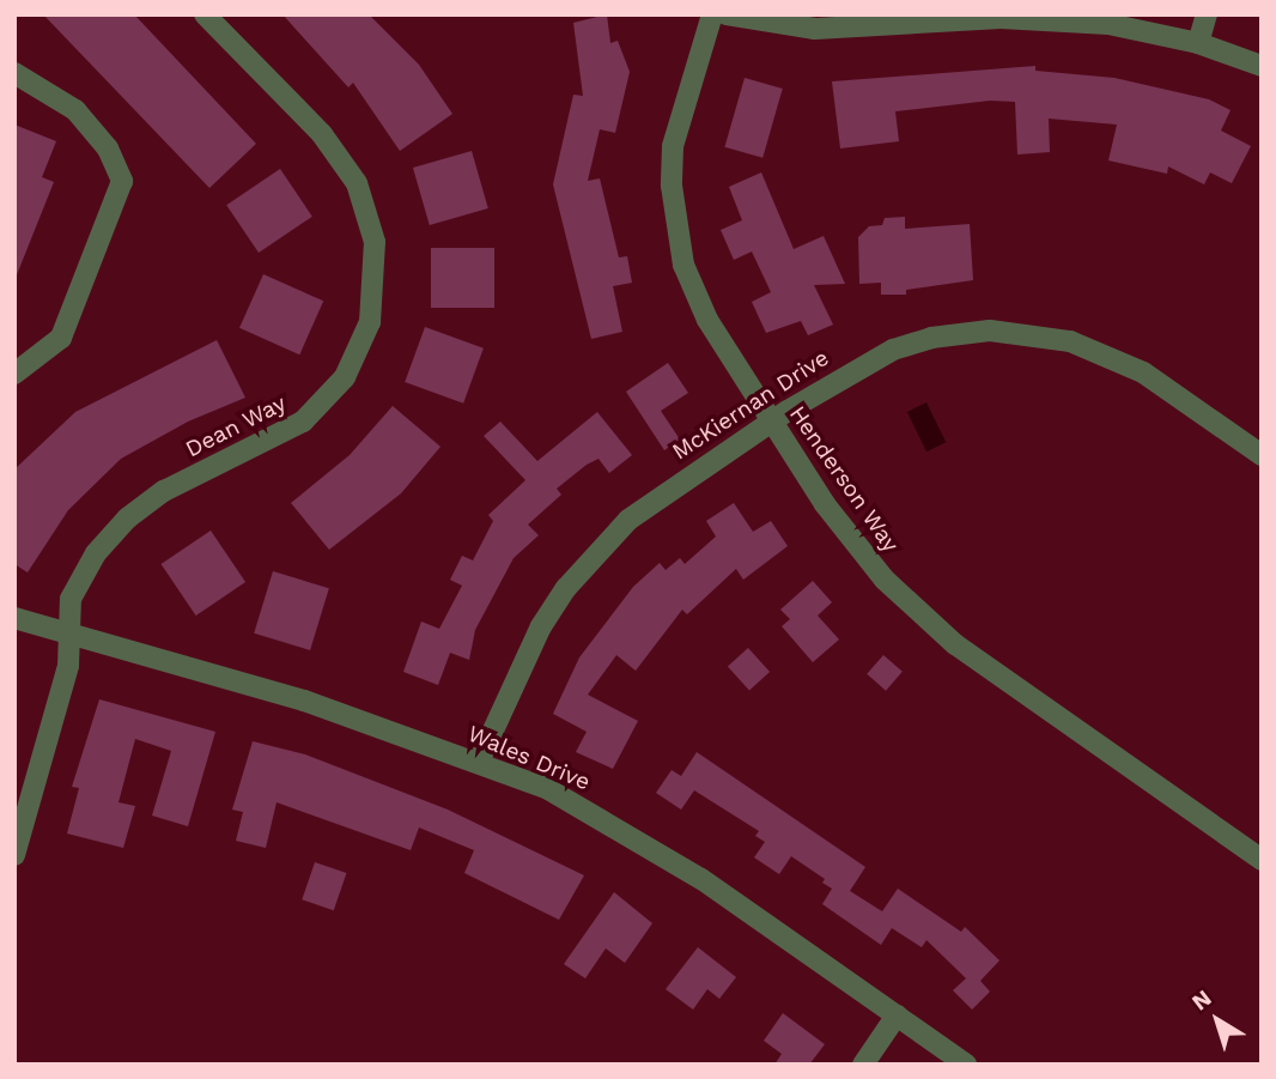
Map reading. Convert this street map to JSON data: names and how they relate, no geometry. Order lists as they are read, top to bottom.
{
  "streets": {
    "street": [
      "McKiernan Drive",
      "Dean Way",
      "Henderson Way",
      "Wales Drive"
    ]
  },
  "crossings": [
    ["McKiernan Drive", "Henderson Way"],
    ["McKiernan Drive", "Wales Drive"],
    ["Dean Way", "Wales Drive"]
  ],
  "north": "top left"
}
